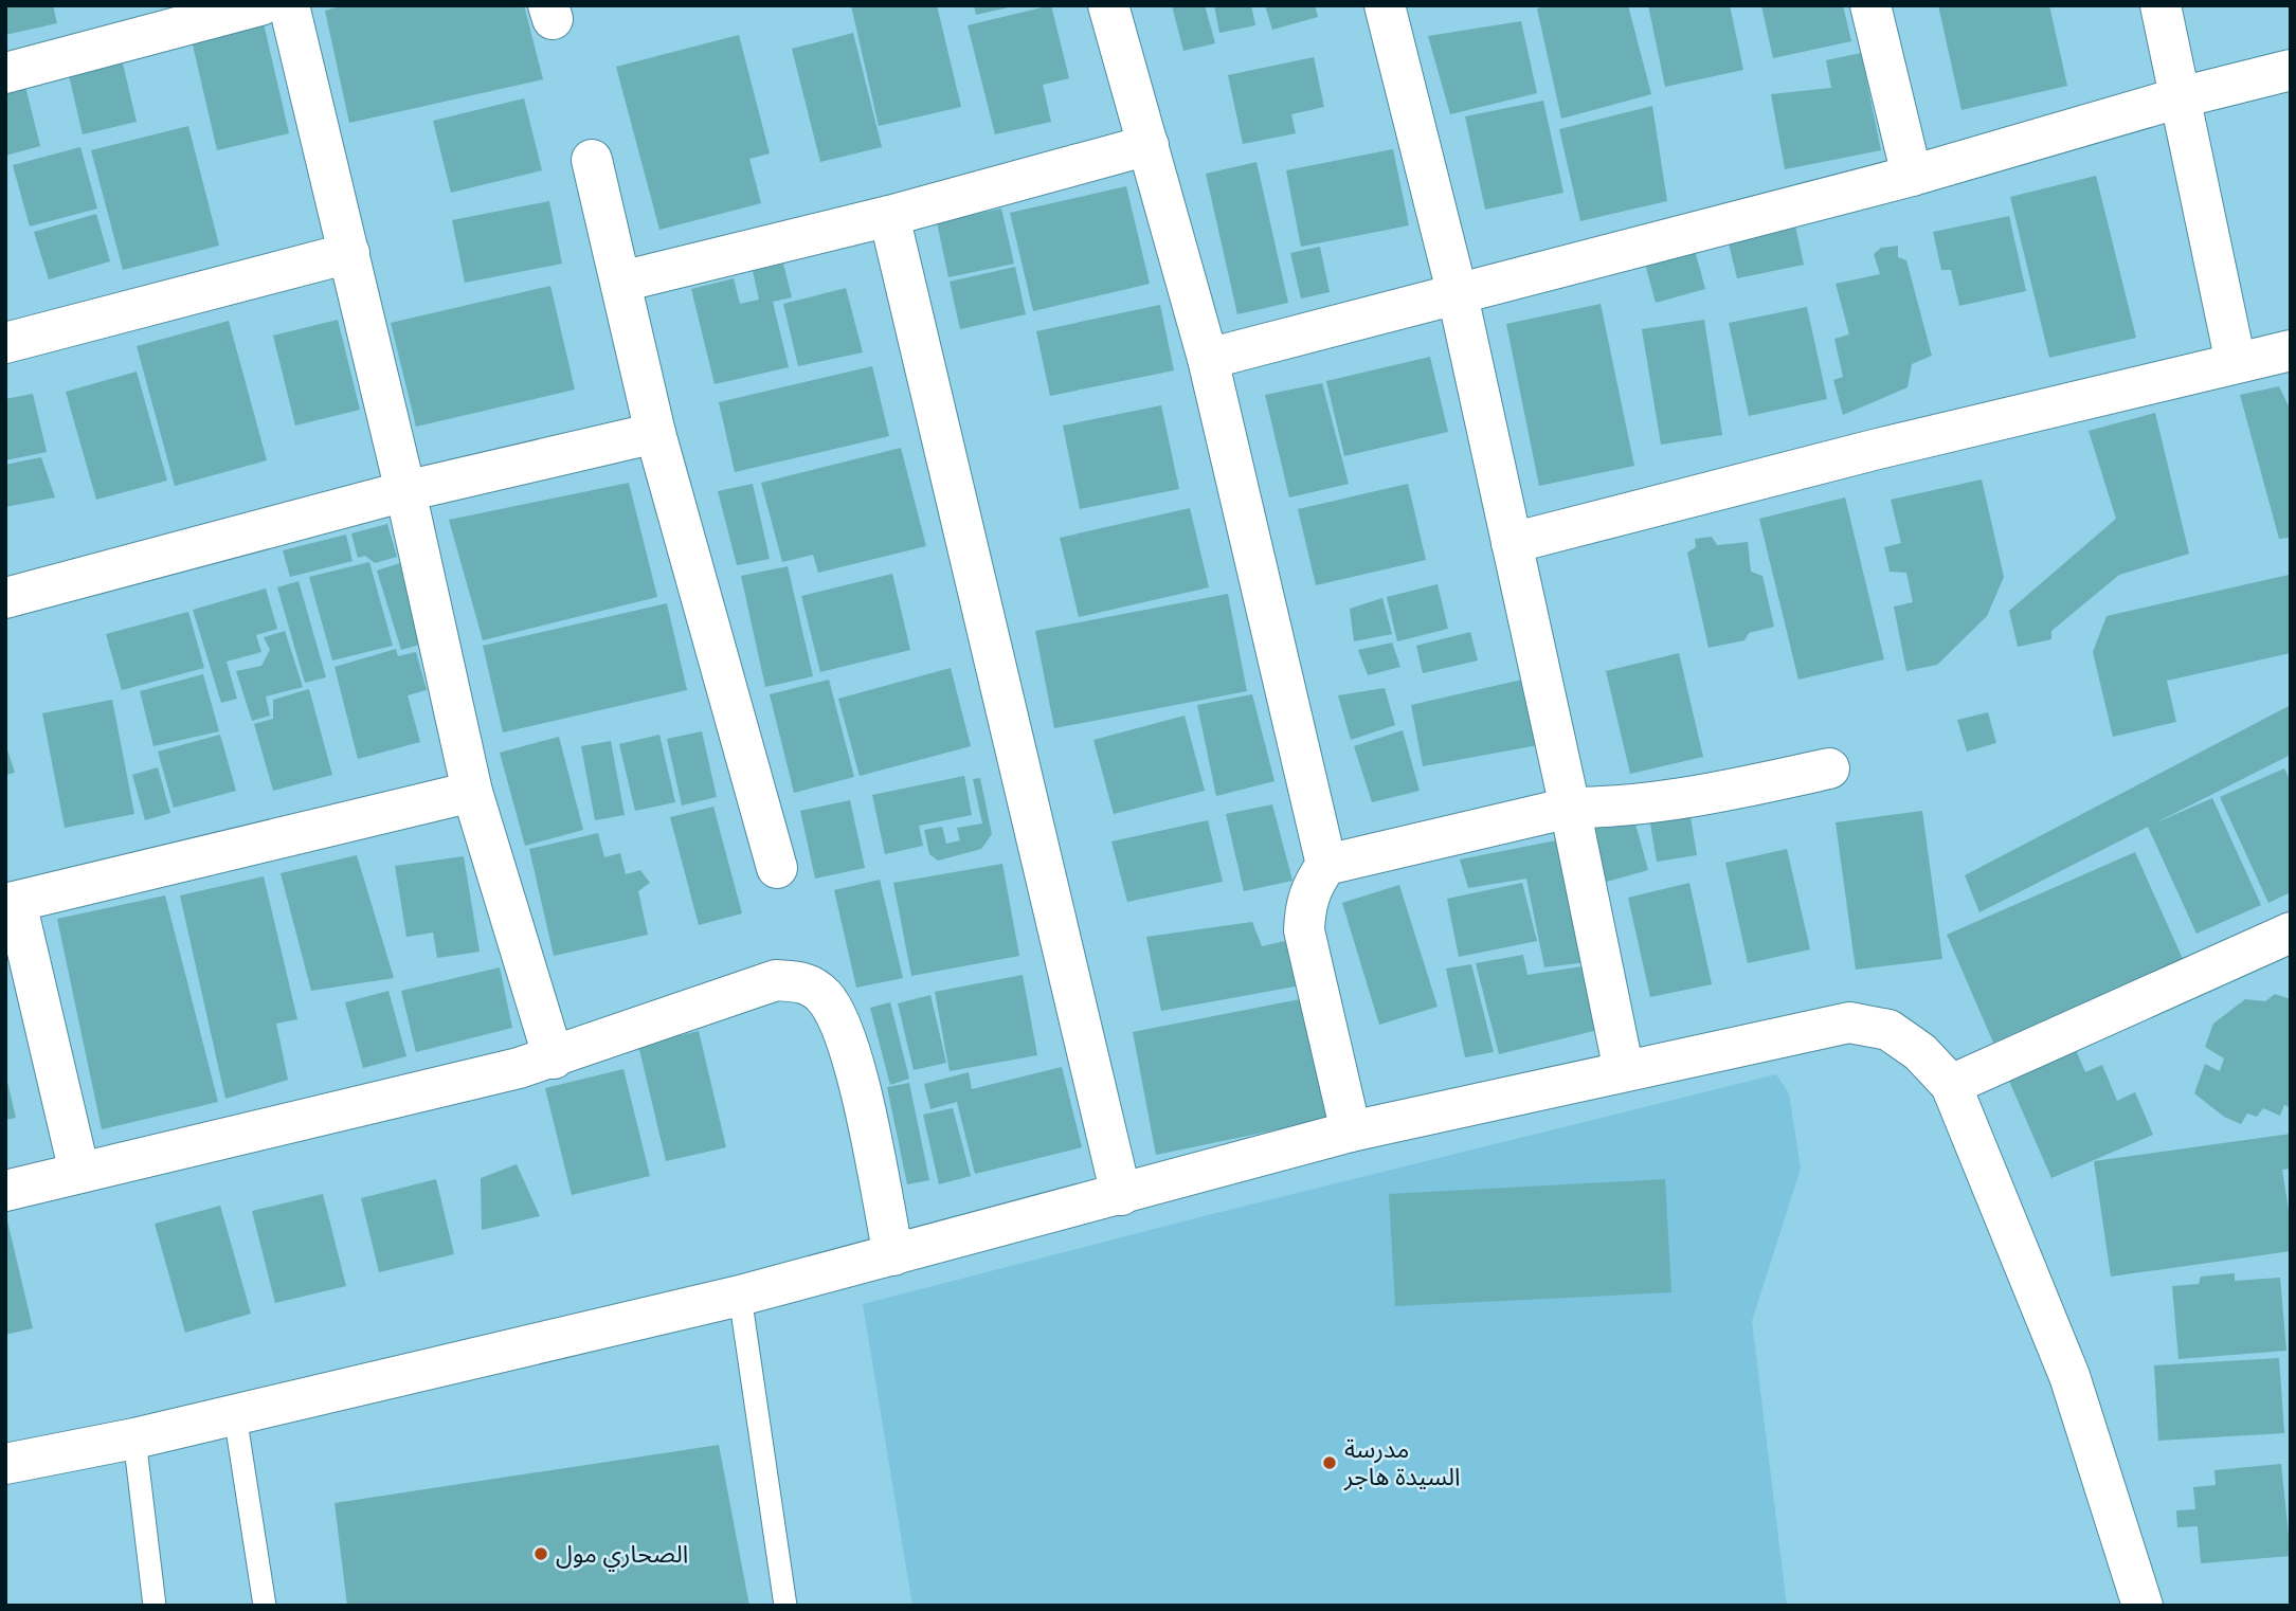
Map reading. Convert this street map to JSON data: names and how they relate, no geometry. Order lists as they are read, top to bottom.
{
  "places": ["مدرسة السيدة هاجر", "الصحاري مول"]
}
